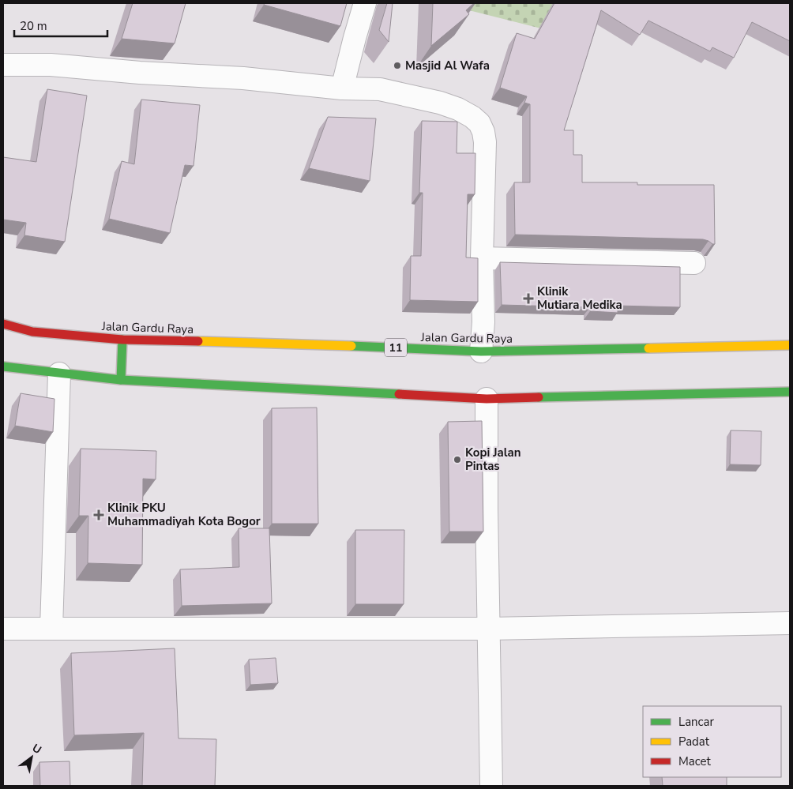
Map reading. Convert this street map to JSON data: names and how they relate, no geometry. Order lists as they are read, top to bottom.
{
  "streets": {
    "highway": ["Jalan Gardu Raya", "11"]
  },
  "places": {
    "other": ["Masjid Al Wafa", "Kopi Jalan Pintas"],
    "health": ["Klinik Mutiara Medika", "Klinik PKU Muhammadiyah Kota Bogor"]
  },
  "legend": ["Lancar", "Padat", "Macet"],
  "scale_bar": "20 m",
  "north": "top right"
}
